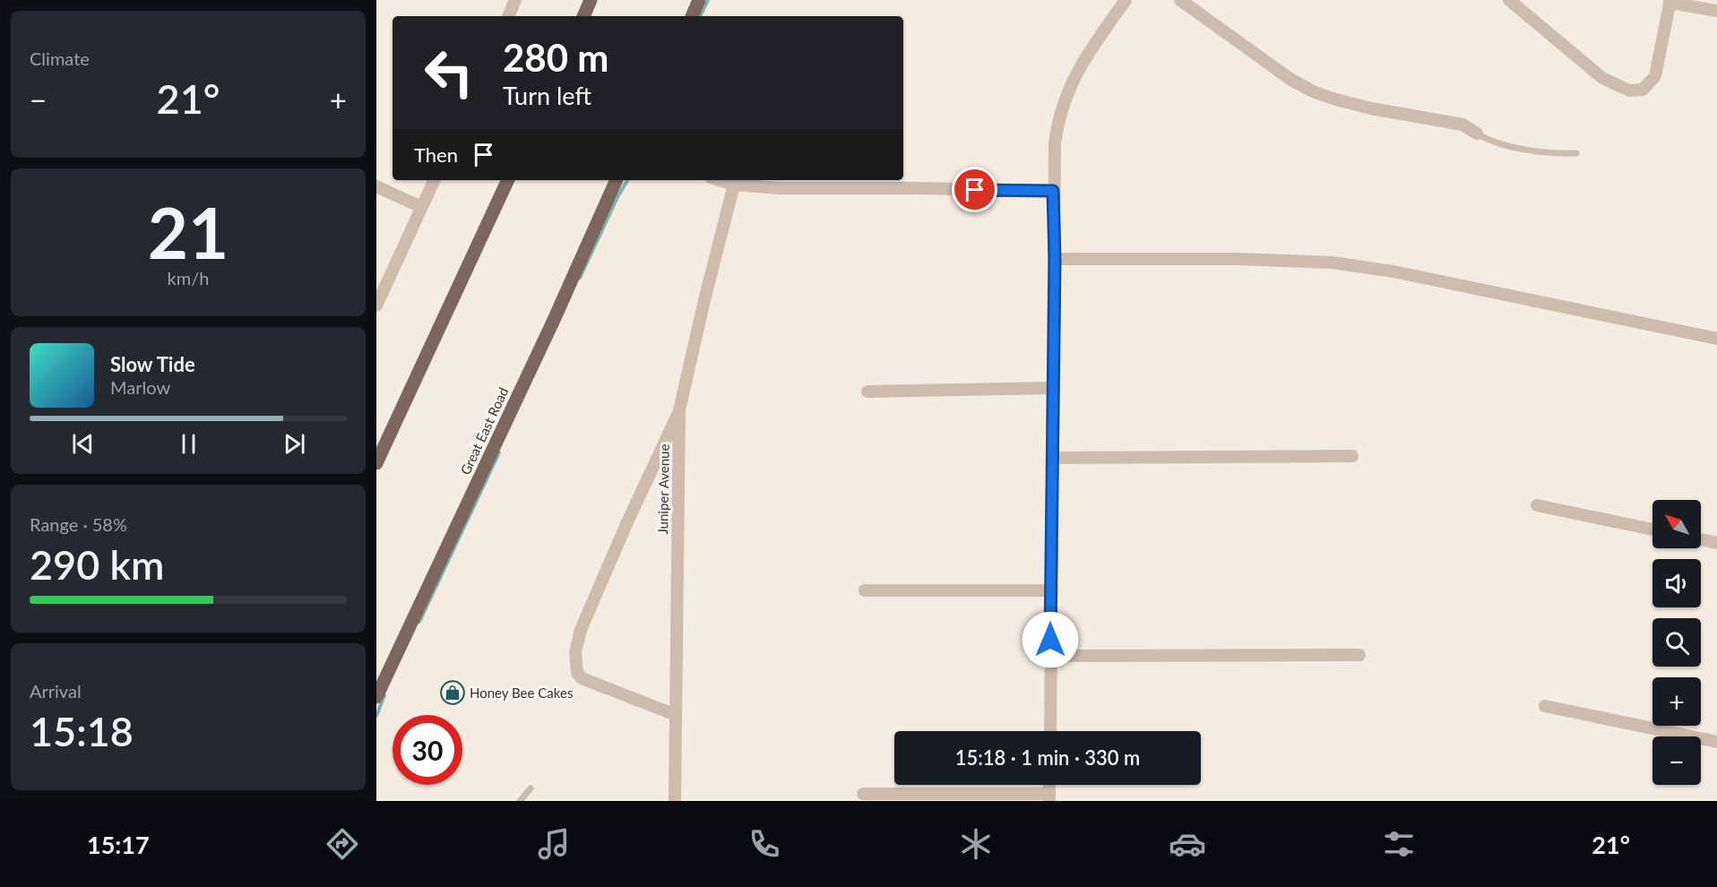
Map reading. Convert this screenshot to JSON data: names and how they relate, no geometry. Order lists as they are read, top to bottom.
{
  "streets": {
    "main road": ["Great East Road"],
    "street": ["Juniper Avenue"]
  },
  "places": {
    "shop": ["Honey Bee Cakes"]
  },
  "north": "top left",
  "page": {
    "tile": [
      "Climate",
      ["21", "km/h"],
      ["Range · 58%", "290 km"],
      ["Arrival", "15:18"]
    ],
    "turn": ["280 m", "Turn left"],
    "heat": ["−", "21°", "+"],
    "then": "Then",
    "song": ["Slow Tide", "Marlow"],
    "map_buttons": ["+", "−"],
    "limit": "30",
    "trip": "15:18 · 1 min · 330 m",
    "tabs": ["15:17", "21°"]
  }
}
